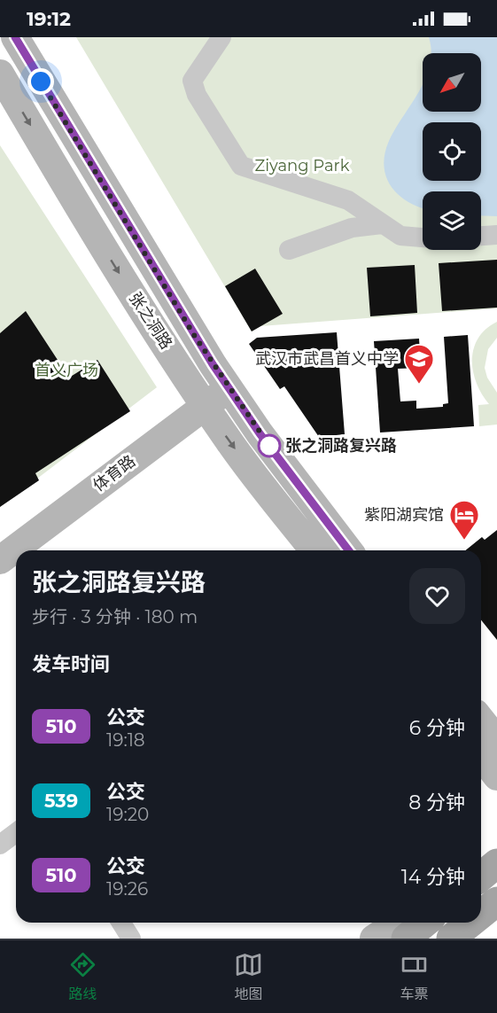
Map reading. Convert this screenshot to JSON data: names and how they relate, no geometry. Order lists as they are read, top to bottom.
{
  "streets": {
    "main road": ["张之洞路", "体育路"]
  },
  "crossings": [
    ["张之洞路", "体育路"]
  ],
  "parks": ["Ziyang Park", "首义广场"],
  "places": {
    "school or university": ["武汉市武昌首义中学"],
    "other": ["张之洞路复兴路"],
    "hotel": ["紫阳湖宾馆"]
  },
  "lines": ["bus line 510"],
  "north": "bottom left",
  "page": {
    "status": "19:12",
    "heading": [
      ["张之洞路复兴路", "步行 · 3 分钟 · 180 m"],
      "发车时间"
    ],
    "list": [
      {
        "mark": "510",
        "name": "公交",
        "note": "19:18",
        "value": "6 分钟"
      },
      {
        "mark": "539",
        "name": "公交",
        "note": "19:20",
        "value": "8 分钟"
      },
      {
        "mark": "510",
        "name": "公交",
        "note": "19:26",
        "value": "14 分钟"
      }
    ],
    "tabs": ["路线", "地图", "车票"]
  }
}
